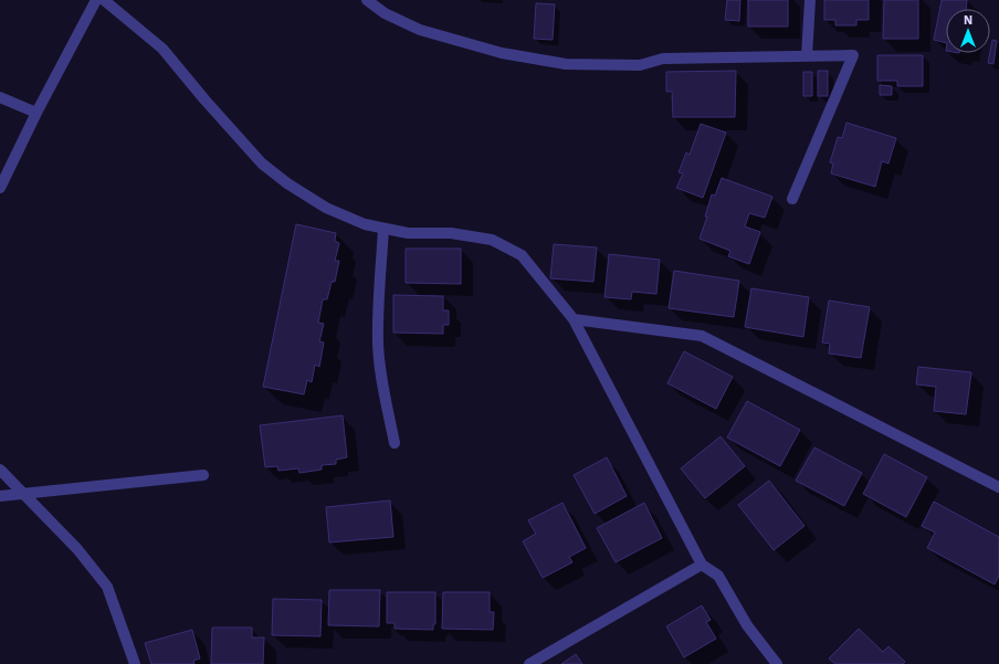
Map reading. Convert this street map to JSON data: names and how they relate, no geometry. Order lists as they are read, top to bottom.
{
  "north": "top"
}
